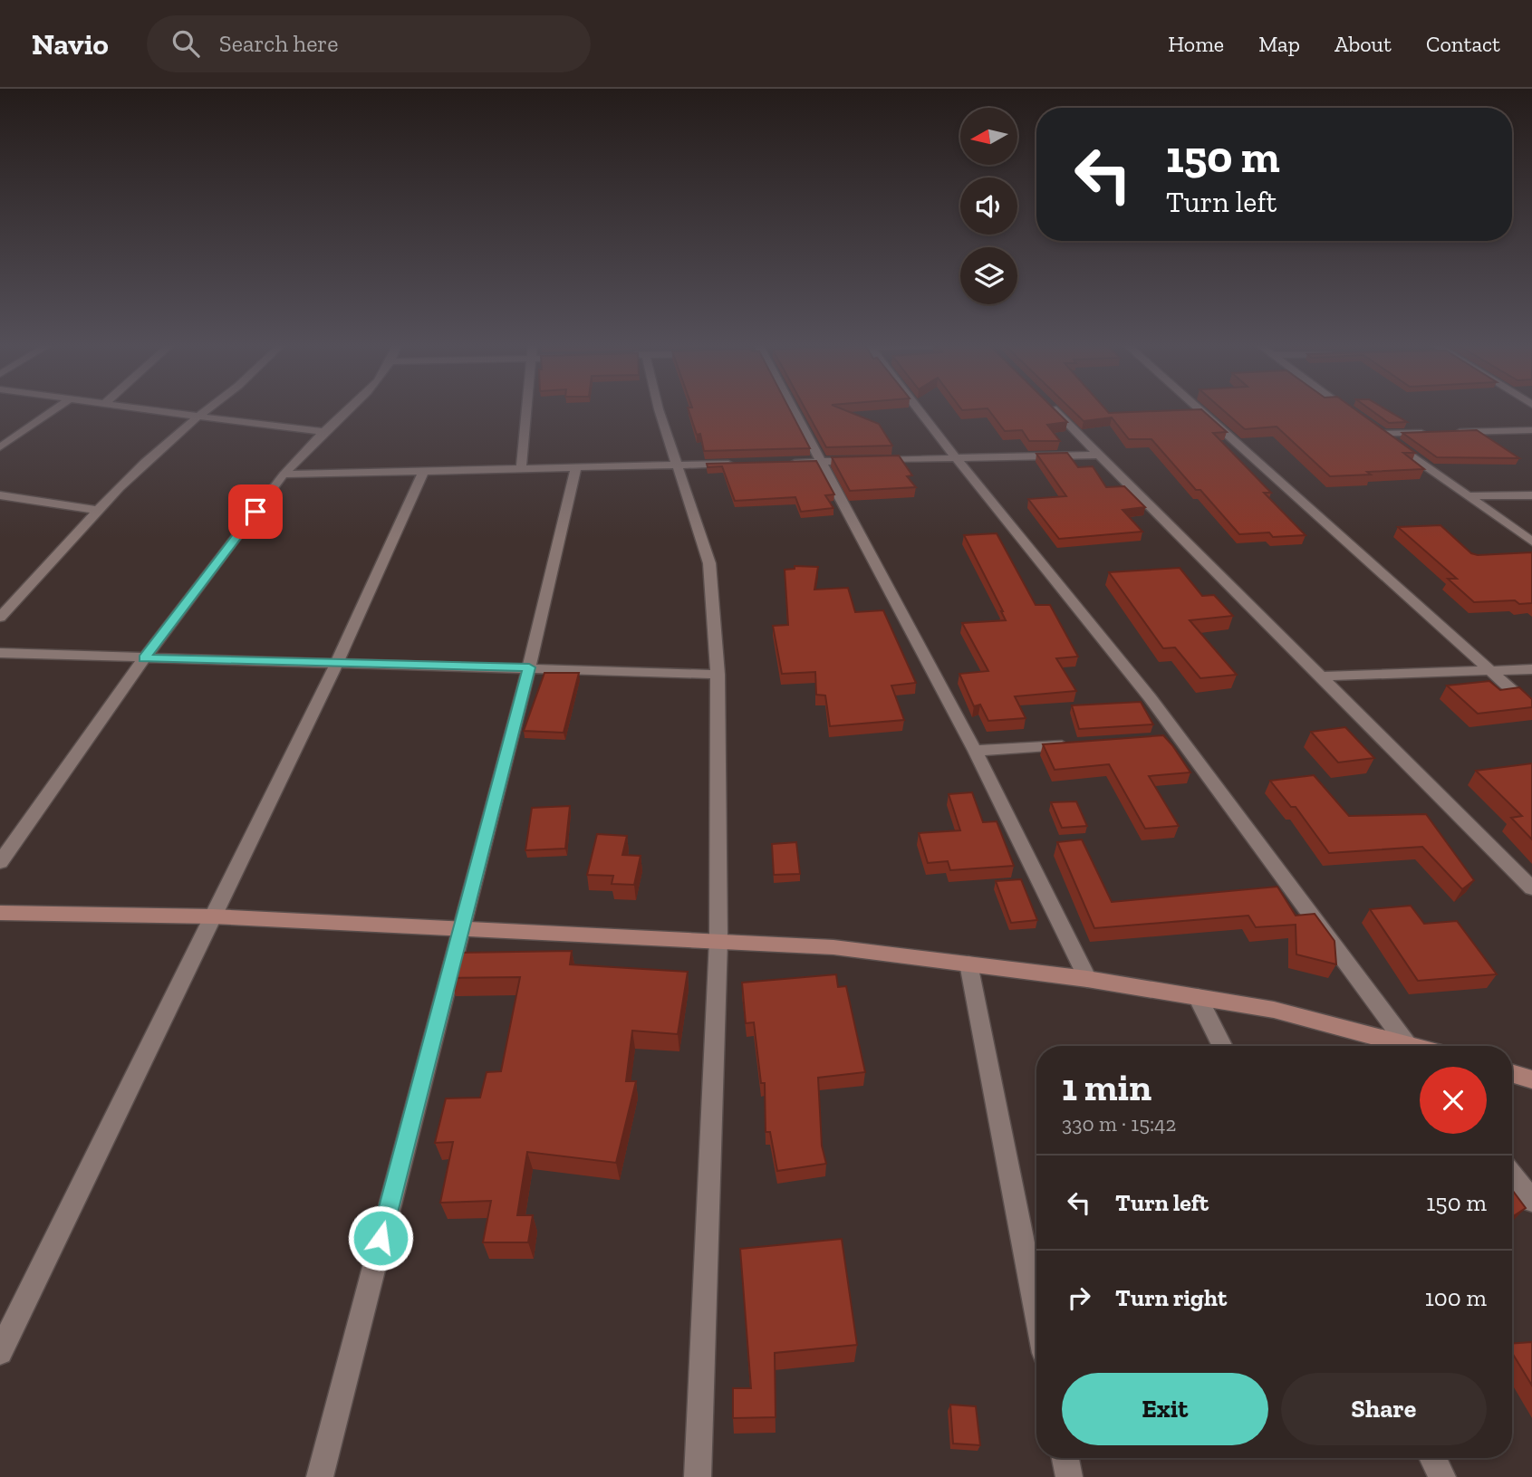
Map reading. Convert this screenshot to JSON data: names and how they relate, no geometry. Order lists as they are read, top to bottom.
{
  "north": "left",
  "page": {
    "header": "Navio",
    "search": "Search here",
    "nav": [
      "Home",
      "Map",
      "About",
      "Contact"
    ],
    "turn": ["150 m", "Turn left"],
    "heading": ["1 min", "330 m · 15:42"],
    "list": [
      {
        "name": "Turn left",
        "value": "150 m"
      },
      {
        "name": "Turn right",
        "value": "100 m"
      }
    ],
    "buttons": ["Exit", "Share"]
  }
}
